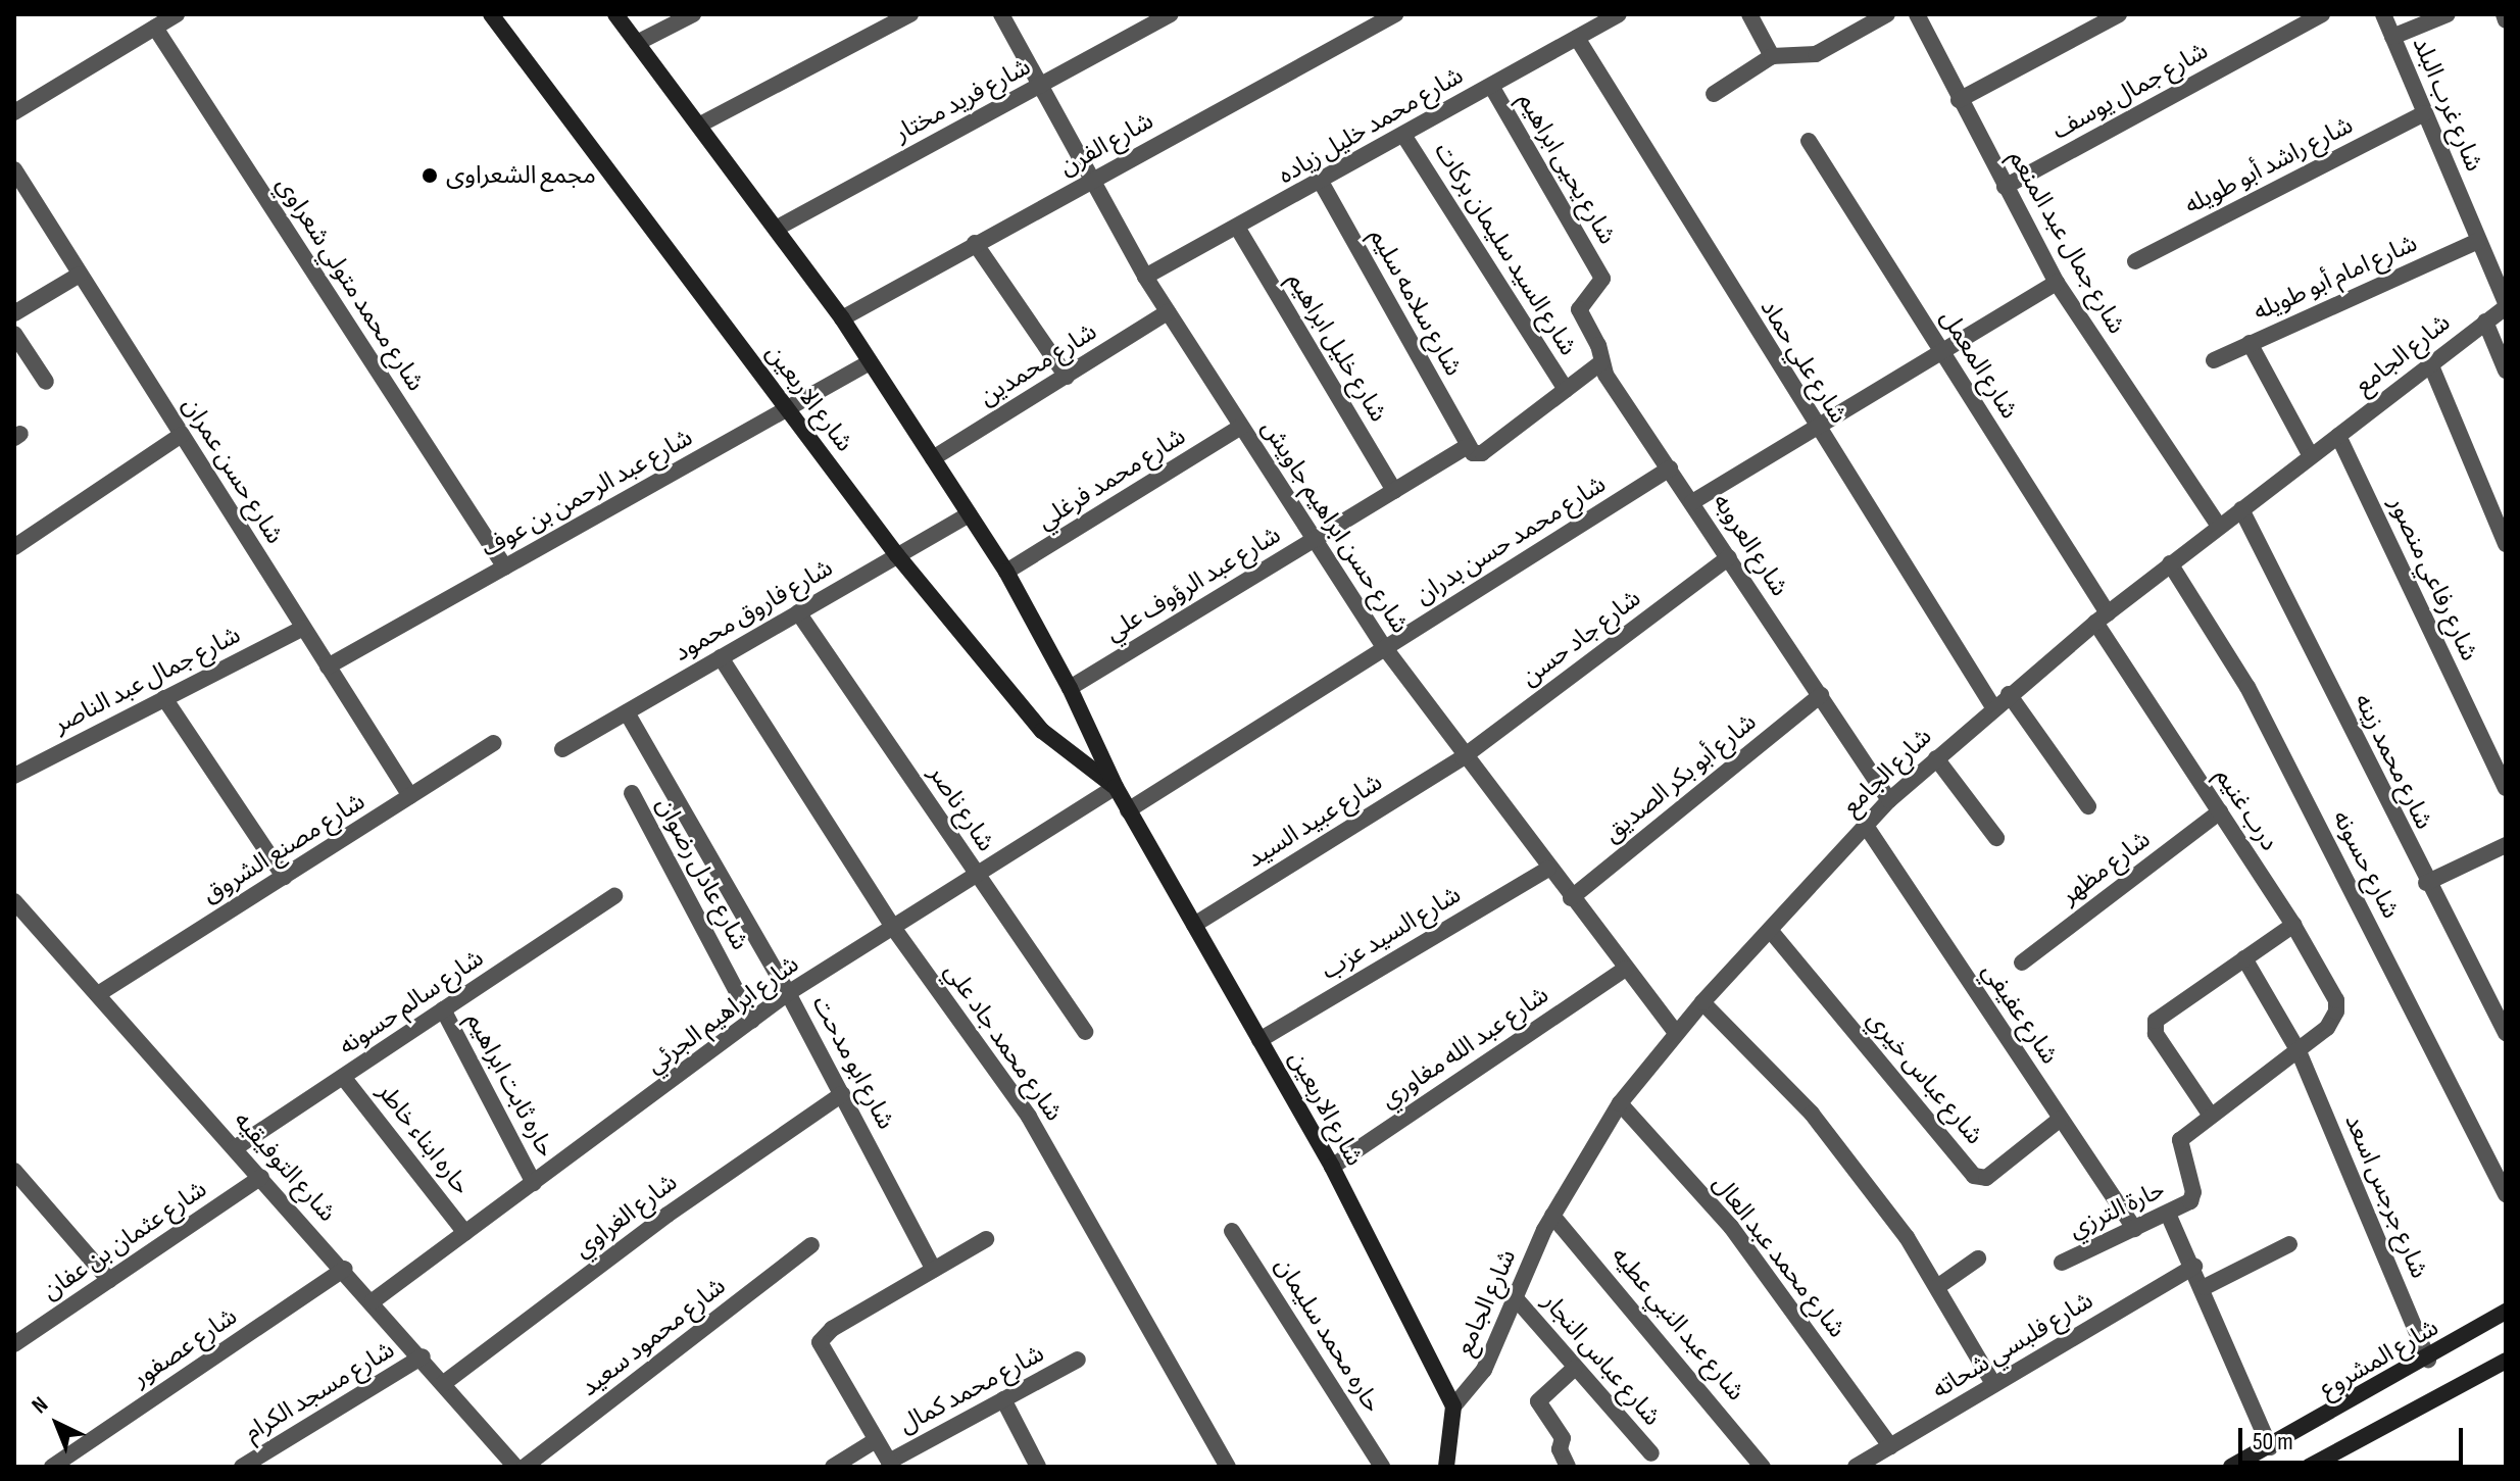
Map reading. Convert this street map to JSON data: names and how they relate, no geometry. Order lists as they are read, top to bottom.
{
  "streets": {
    "street": [
      "شارع جمال يوسف",
      "شارع فريد مختار",
      "شارع غرب البلد",
      "شارع محمد خليل زياده",
      "شارع الفرن",
      "شارع راشد أبو طويله",
      "شارع يحيى ابراهيم",
      "شارع جمال عبد المنعم",
      "شارع السيد سليمان بركات",
      "شارع امام أبو طويله",
      "شارع محمد متولي شعراوي",
      "شارع سلامه سليم",
      "شارع خليل ابراهيم",
      "شارع الجامع",
      "شارع علي حماد",
      "شارع محمدين",
      "شارع المعمل",
      "شارع الاربعين",
      "شارع حسن عمران",
      "شارع محمد فرغلي",
      "شارع عبد الرحمن بن عوف",
      "شارع حسن ابراهيم جاويش",
      "شارع محمد حسن بدران",
      "شارع العروبه",
      "شارع رفاعي منصور",
      "شارع عبد الرؤوف علي",
      "شارع فاروق محمود",
      "شارع جاد حسن",
      "شارع جمال عبد الناصر",
      "شارع محمد زينه",
      "شارع أبو بكر الصديق",
      "شارع ناصر",
      "درب غنيم",
      "شارع عبيد السيد",
      "شارع مصنع الشروق",
      "شارع حسونه",
      "شارع مظهر",
      "شارع عادل رضوان",
      "شارع السيد عزب",
      "شارع سالم حسونه",
      "شارع عفيفي",
      "شارع ابراهيم الجرئي",
      "شارع محمد جاد علي",
      "شارع عبد الله مغاوري",
      "شارع ابو مدحت",
      "شارع عباس خيري",
      "حاره ثابت ابراهيم",
      "حاره ابناء خاطر",
      "شارع التوفيقيه",
      "شارع جرجس اسعد",
      "حارة الترزي",
      "شارع الغراوي",
      "شارع عثمان بن عفان",
      "شارع محمد عبد العال",
      "شارع عبد النبي عطيه",
      "حاره محمد سليمان",
      "شارع محمود سعيد",
      "شارع فلبسي شحاته",
      "شارع عصفور",
      "شارع المشروع",
      "شارع عباس النجار",
      "شارع محمد كمال",
      "شارع مسجد الكرام"
    ]
  },
  "crossings": [
    ["شارع جمال يوسف", "شارع جمال عبد المنعم"],
    ["شارع فريد مختار", "شارع الاربعين"],
    ["شارع فريد مختار", "شارع حسن ابراهيم جاويش"],
    ["شارع غرب البلد", "شارع راشد أبو طويله"],
    ["شارع غرب البلد", "شارع امام أبو طويله"],
    ["شارع غرب البلد", "شارع الجامع"],
    ["شارع محمد خليل زياده", "شارع يحيى ابراهيم"],
    ["شارع محمد خليل زياده", "شارع السيد سليمان بركات"],
    ["شارع محمد خليل زياده", "شارع سلامه سليم"],
    ["شارع محمد خليل زياده", "شارع خليل ابراهيم"],
    ["شارع محمد خليل زياده", "شارع علي حماد"],
    ["شارع محمد خليل زياده", "شارع حسن ابراهيم جاويش"],
    ["شارع الفرن", "شارع الاربعين"],
    ["شارع الفرن", "شارع حسن ابراهيم جاويش"],
    ["شارع يحيى ابراهيم", "شارع العروبه"],
    ["شارع جمال عبد المنعم", "شارع الجامع"],
    ["شارع السيد سليمان بركات", "شارع عبد الرؤوف علي"],
    ["شارع محمد متولي شعراوي", "شارع عبد الرحمن بن عوف"],
    ["شارع سلامه سليم", "شارع عبد الرؤوف علي"],
    ["شارع خليل ابراهيم", "شارع عبد الرؤوف علي"],
    ["شارع الجامع", "شارع علي حماد"],
    ["شارع الجامع", "شارع المعمل"],
    ["شارع الجامع", "شارع الاربعين"],
    ["شارع الجامع", "شارع حسن ابراهيم جاويش"],
    ["شارع الجامع", "شارع العروبه"],
    ["شارع الجامع", "شارع رفاعي منصور"],
    ["شارع الجامع", "شارع محمد زينه"],
    ["شارع الجامع", "درب غنيم"],
    ["شارع الجامع", "شارع حسونه"],
    ["شارع الجامع", "شارع عفيفي"],
    ["شارع الجامع", "شارع عباس خيري"],
    ["شارع الجامع", "شارع محمد عبد العال"],
    ["شارع الجامع", "شارع عبد النبي عطيه"],
    ["شارع الجامع", "شارع عباس النجار"],
    ["شارع محمدين", "شارع الاربعين"],
    ["شارع محمدين", "شارع حسن ابراهيم جاويش"],
    ["شارع المعمل", "درب غنيم"],
    ["شارع الاربعين", "شارع محمد فرغلي"],
    ["شارع الاربعين", "شارع عبد الرحمن بن عوف"],
    ["شارع الاربعين", "شارع محمد حسن بدران"],
    ["شارع الاربعين", "شارع عبد الرؤوف علي"],
    ["شارع الاربعين", "شارع فاروق محمود"],
    ["شارع الاربعين", "شارع عبيد السيد"],
    ["شارع الاربعين", "شارع السيد عزب"],
    ["شارع الاربعين", "شارع ابراهيم الجرئي"],
    ["شارع الاربعين", "شارع عبد الله مغاوري"],
    ["شارع حسن عمران", "شارع عبد الرحمن بن عوف"],
    ["شارع حسن عمران", "شارع جمال عبد الناصر"],
    ["شارع حسن عمران", "شارع مصنع الشروق"],
    ["شارع محمد فرغلي", "شارع حسن ابراهيم جاويش"],
    ["شارع حسن ابراهيم جاويش", "شارع محمد حسن بدران"],
    ["شارع حسن ابراهيم جاويش", "شارع عبد الرؤوف علي"],
    ["شارع حسن ابراهيم جاويش", "شارع جاد حسن"],
    ["شارع حسن ابراهيم جاويش", "شارع أبو بكر الصديق"],
    ["شارع حسن ابراهيم جاويش", "شارع عبيد السيد"],
    ["شارع حسن ابراهيم جاويش", "شارع السيد عزب"],
    ["شارع حسن ابراهيم جاويش", "شارع عبد الله مغاوري"],
    ["شارع محمد حسن بدران", "شارع العروبه"],
    ["شارع العروبه", "شارع جاد حسن"],
    ["شارع العروبه", "شارع أبو بكر الصديق"],
    ["شارع فاروق محمود", "شارع ناصر"],
    ["شارع فاروق محمود", "شارع محمد جاد علي"],
    ["شارع فاروق محمود", "شارع ابو مدحت"],
    ["شارع جاد حسن", "شارع عبيد السيد"],
    ["شارع ناصر", "شارع ابراهيم الجرئي"],
    ["درب غنيم", "شارع مظهر"],
    ["درب غنيم", "شارع جرجس اسعد"],
    ["شارع مصنع الشروق", "شارع التوفيقيه"],
    ["شارع عادل رضوان", "شارع ابراهيم الجرئي"],
    ["شارع سالم حسونه", "حاره ثابت ابراهيم"],
    ["شارع سالم حسونه", "حاره ابناء خاطر"],
    ["شارع سالم حسونه", "شارع التوفيقيه"],
    ["شارع عفيفي", "شارع عباس خيري"],
    ["شارع عفيفي", "حارة الترزي"],
    ["شارع ابراهيم الجرئي", "شارع محمد جاد علي"],
    ["شارع ابراهيم الجرئي", "شارع ابو مدحت"],
    ["شارع ابراهيم الجرئي", "حاره ثابت ابراهيم"],
    ["شارع ابراهيم الجرئي", "حاره ابناء خاطر"],
    ["شارع ابراهيم الجرئي", "شارع التوفيقيه"],
    ["شارع ابو مدحت", "شارع الغراوي"],
    ["شارع التوفيقيه", "شارع الغراوي"],
    ["شارع التوفيقيه", "شارع عثمان بن عفان"],
    ["شارع التوفيقيه", "شارع عصفور"],
    ["شارع التوفيقيه", "شارع مسجد الكرام"],
    ["شارع جرجس اسعد", "شارع المشروع"],
    ["شارع محمد عبد العال", "شارع فلبسي شحاته"]
  ],
  "places": ["مجمع الشعراوى"],
  "scale_bar": "50 m",
  "north": "top left"
}
